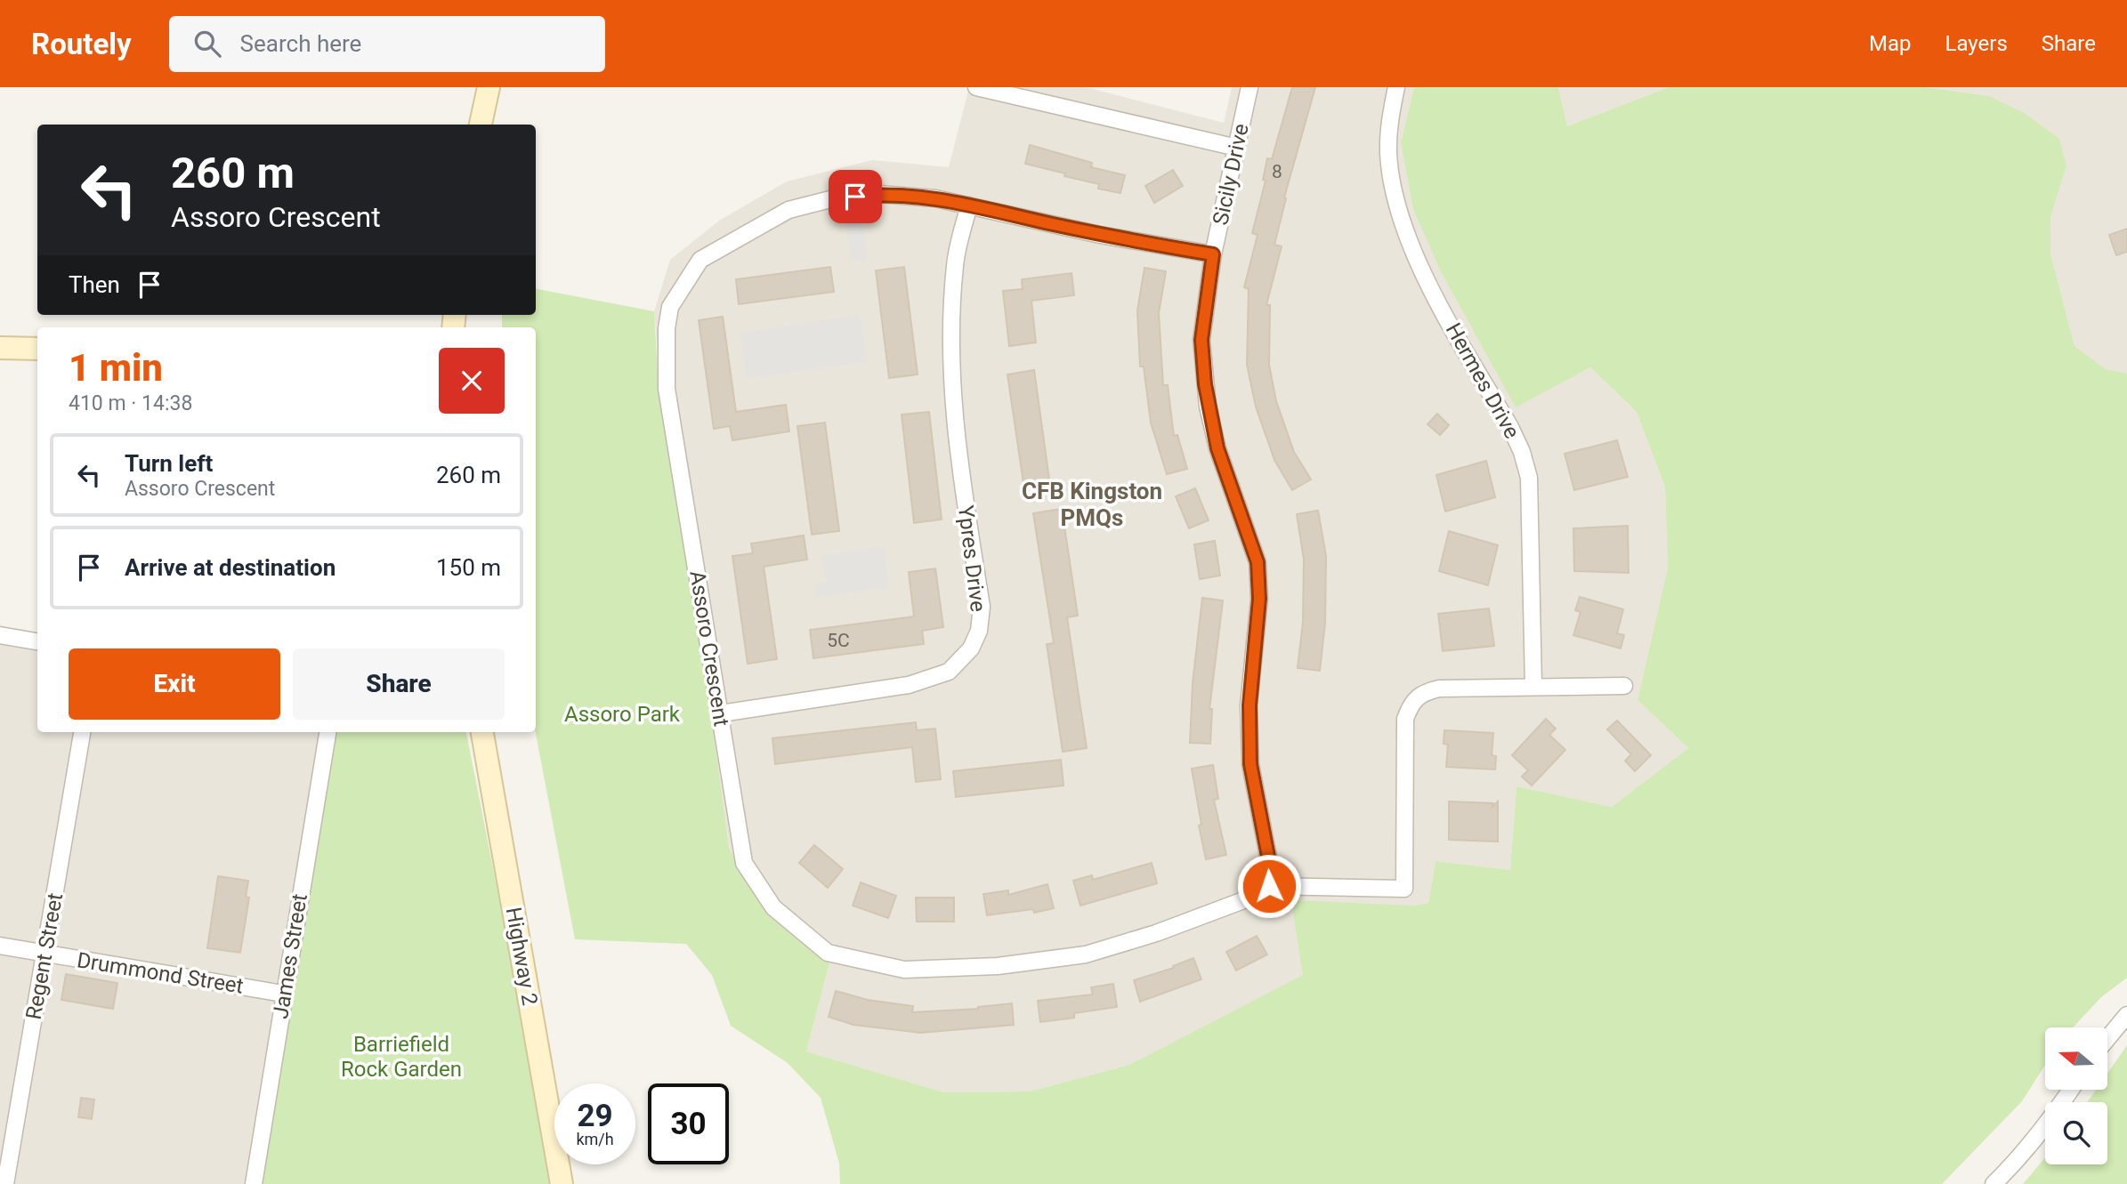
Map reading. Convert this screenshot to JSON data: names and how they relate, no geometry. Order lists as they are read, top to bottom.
{
  "streets": {
    "main road": ["Highway 2"],
    "street": [
      "Sicily Drive",
      "Hermes Drive",
      "Ypres Drive",
      "Assoro Crescent",
      "Regent Street",
      "James Street",
      "Drummond Street"
    ]
  },
  "crossings": [
    ["Sicily Drive", "Assoro Crescent"],
    ["Hermes Drive", "Assoro Crescent"],
    ["Ypres Drive", "Assoro Crescent"],
    ["Regent Street", "Drummond Street"],
    ["James Street", "Drummond Street"]
  ],
  "districts": ["CFB Kingston PMQs"],
  "parks": ["Assoro Park", "Barriefield Rock Garden"],
  "house_numbers": ["8", "5C"],
  "north": "left",
  "page": {
    "header": "Routely",
    "search": "Search here",
    "nav": ["Map", "Layers", "Share"],
    "turn": ["260 m", "Assoro Crescent"],
    "then": "Then",
    "heading": ["1 min", "410 m · 14:38"],
    "list": [
      {
        "name": "Turn left",
        "note": "Assoro Crescent",
        "value": "260 m"
      },
      {
        "name": "Arrive at destination",
        "value": "150 m"
      }
    ],
    "buttons": ["Exit", "Share"],
    "speed": "29 km/h",
    "limit": "30"
  }
}
